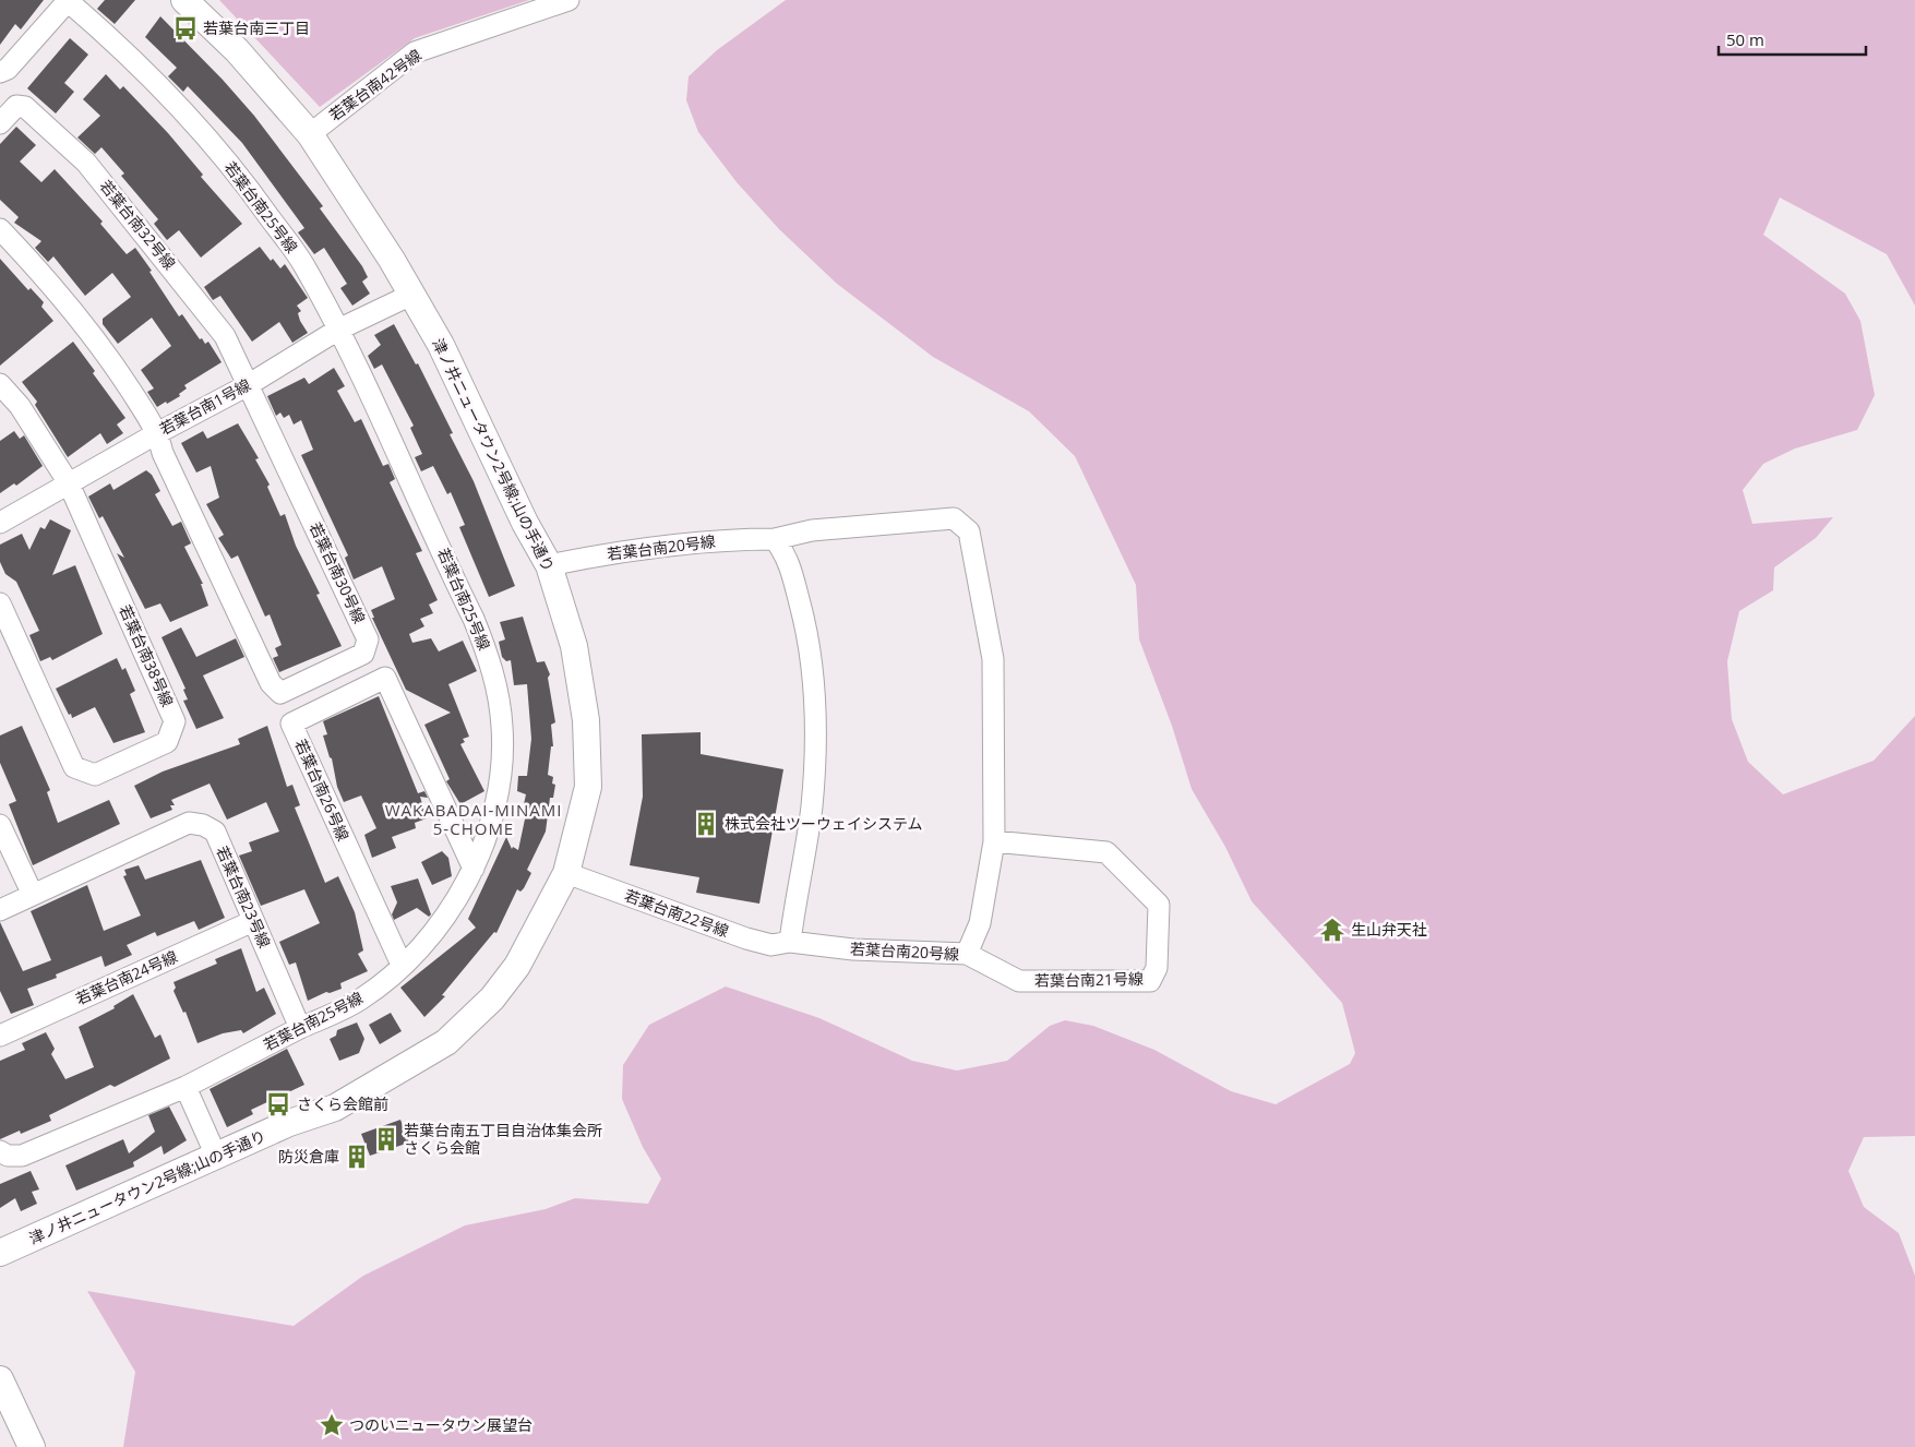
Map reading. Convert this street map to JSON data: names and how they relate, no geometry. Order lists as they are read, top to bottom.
{
  "streets": {
    "street": [
      "若葉台南42号線",
      "若葉台南25号線",
      "若葉台南32号線",
      "若葉台南1号線",
      "津ノ井ニュータウン2号線;山の手通り",
      "若葉台南20号線",
      "若葉台南30号線",
      "若葉台南38号線",
      "若葉台南26号線",
      "若葉台南23号線",
      "若葉台南22号線",
      "若葉台南24号線",
      "若葉台南21号線"
    ]
  },
  "crossings": [
    ["若葉台南42号線", "津ノ井ニュータウン2号線;山の手通り"],
    ["若葉台南25号線", "若葉台南1号線"],
    ["若葉台南25号線", "若葉台南26号線"],
    ["若葉台南25号線", "若葉台南23号線"],
    ["若葉台南32号線", "若葉台南1号線"],
    ["若葉台南32号線", "若葉台南30号線"],
    ["若葉台南1号線", "津ノ井ニュータウン2号線;山の手通り"],
    ["若葉台南1号線", "若葉台南30号線"],
    ["若葉台南1号線", "若葉台南38号線"],
    ["津ノ井ニュータウン2号線;山の手通り", "若葉台南20号線"],
    ["津ノ井ニュータウン2号線;山の手通り", "若葉台南22号線"],
    ["若葉台南20号線", "若葉台南22号線"],
    ["若葉台南20号線", "若葉台南21号線"],
    ["若葉台南23号線", "若葉台南24号線"]
  ],
  "districts": ["WAKABADAI-MINAMI 5-CHOME"],
  "places": {
    "bus stop": ["若葉台南三丁目", "さくら会館前"],
    "building": ["株式会社ツーウェイシステム", "若葉台南五丁目自治体集会所 さくら会館", "防災倉庫"],
    "temple": ["生山弁天社"],
    "place": ["つのいニュータウン展望台"]
  },
  "scale_bar": "50 m"
}
